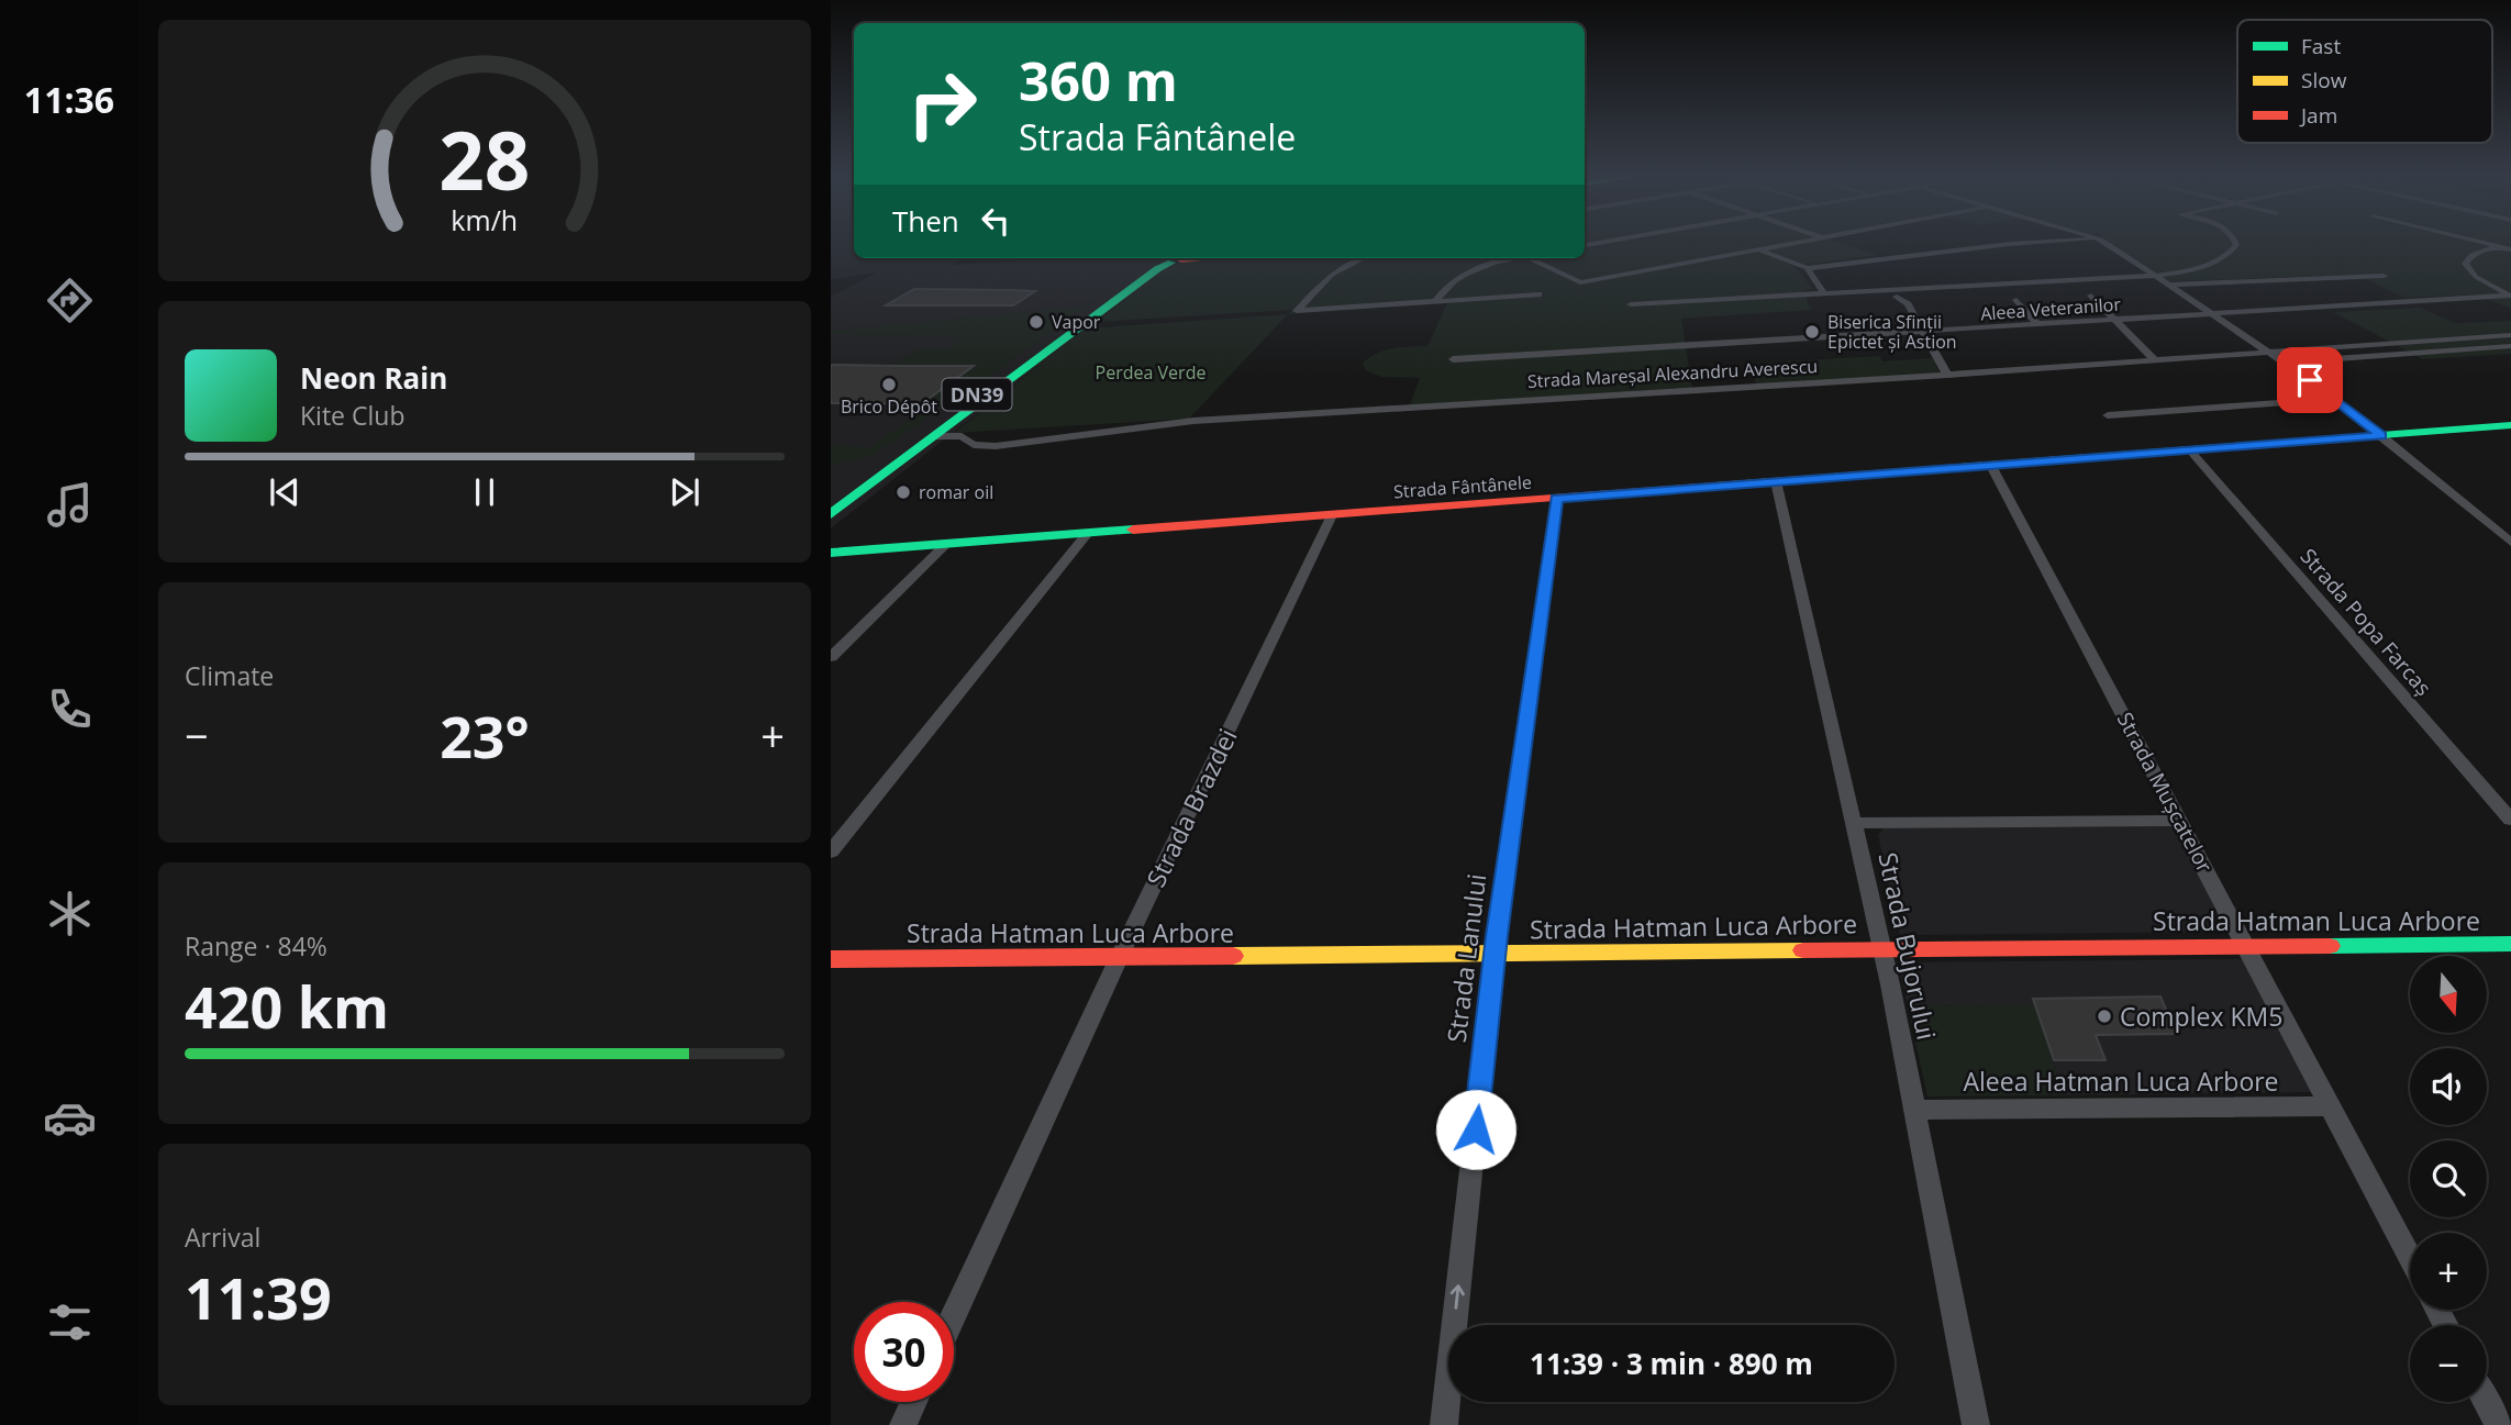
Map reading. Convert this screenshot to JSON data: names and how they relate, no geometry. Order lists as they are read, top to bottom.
{
  "streets": {
    "street": [
      "Aleea Veteranilor",
      "Strada Mareșal Alexandru Averescu",
      "DN39",
      "Strada Fântânele",
      "Strada Popa Farcaș",
      "Strada Mușcatelor",
      "Strada Brazdei",
      "Strada Hatman Luca Arbore",
      "Strada Bujorului",
      "Strada Lanului",
      "Aleea Hatman Luca Arbore"
    ]
  },
  "crossings": [
    ["Strada Mareșal Alexandru Averescu", "DN39"],
    ["Strada Fântânele", "Strada Popa Farcaș"],
    ["Strada Fântânele", "Strada Mușcatelor"],
    ["Strada Fântânele", "Strada Brazdei"],
    ["Strada Fântânele", "Strada Bujorului"],
    ["Strada Fântânele", "Strada Lanului"],
    ["Strada Mușcatelor", "Strada Hatman Luca Arbore"],
    ["Strada Mușcatelor", "Aleea Hatman Luca Arbore"],
    ["Strada Brazdei", "Strada Hatman Luca Arbore"],
    ["Strada Hatman Luca Arbore", "Strada Bujorului"],
    ["Strada Hatman Luca Arbore", "Strada Lanului"],
    ["Strada Bujorului", "Aleea Hatman Luca Arbore"]
  ],
  "one_way": ["Strada Lanului"],
  "parks": ["Perdea Verde"],
  "places": [
    "Vapor",
    "Biserica Sfinții Epictet și Astion",
    "Brico Dépôt",
    "romar oil",
    "Complex KM5"
  ],
  "legend": ["Fast", "Slow", "Jam"],
  "north": "bottom",
  "page": {
    "tabs": "11:36",
    "turn": ["360 m", "Strada Fântânele"],
    "then": "Then",
    "song": ["Neon Rain", "Kite Club"],
    "tile": [
      "Climate",
      ["Range · 84%", "420 km"],
      ["Arrival", "11:39"]
    ],
    "heat": ["−", "23°", "+"],
    "map_buttons": ["+", "−"],
    "limit": "30",
    "trip": "11:39 · 3 min · 890 m",
    "gauge": ["28", "km/h"]
  }
}
